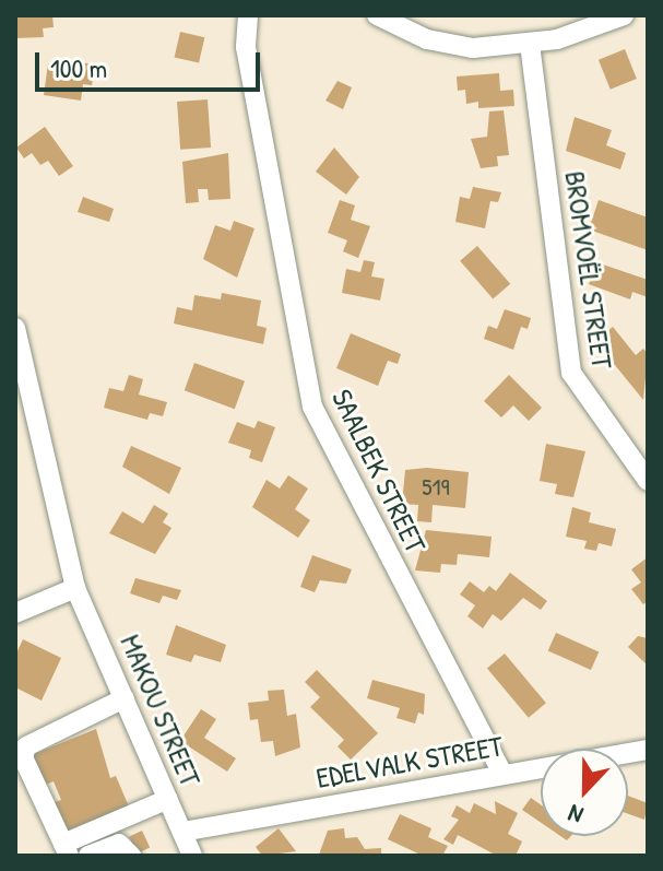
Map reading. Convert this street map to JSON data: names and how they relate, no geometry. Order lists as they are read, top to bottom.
{
  "streets": {
    "street": [
      "BROMVOËL STREET",
      "SAALBEK STREET",
      "MAKOU STREET",
      "EDELVALK STREET"
    ]
  },
  "crossings": [
    ["SAALBEK STREET", "EDELVALK STREET"],
    ["MAKOU STREET", "EDELVALK STREET"]
  ],
  "house_numbers": ["519"],
  "scale_bar": "100 m",
  "north": "bottom"
}
